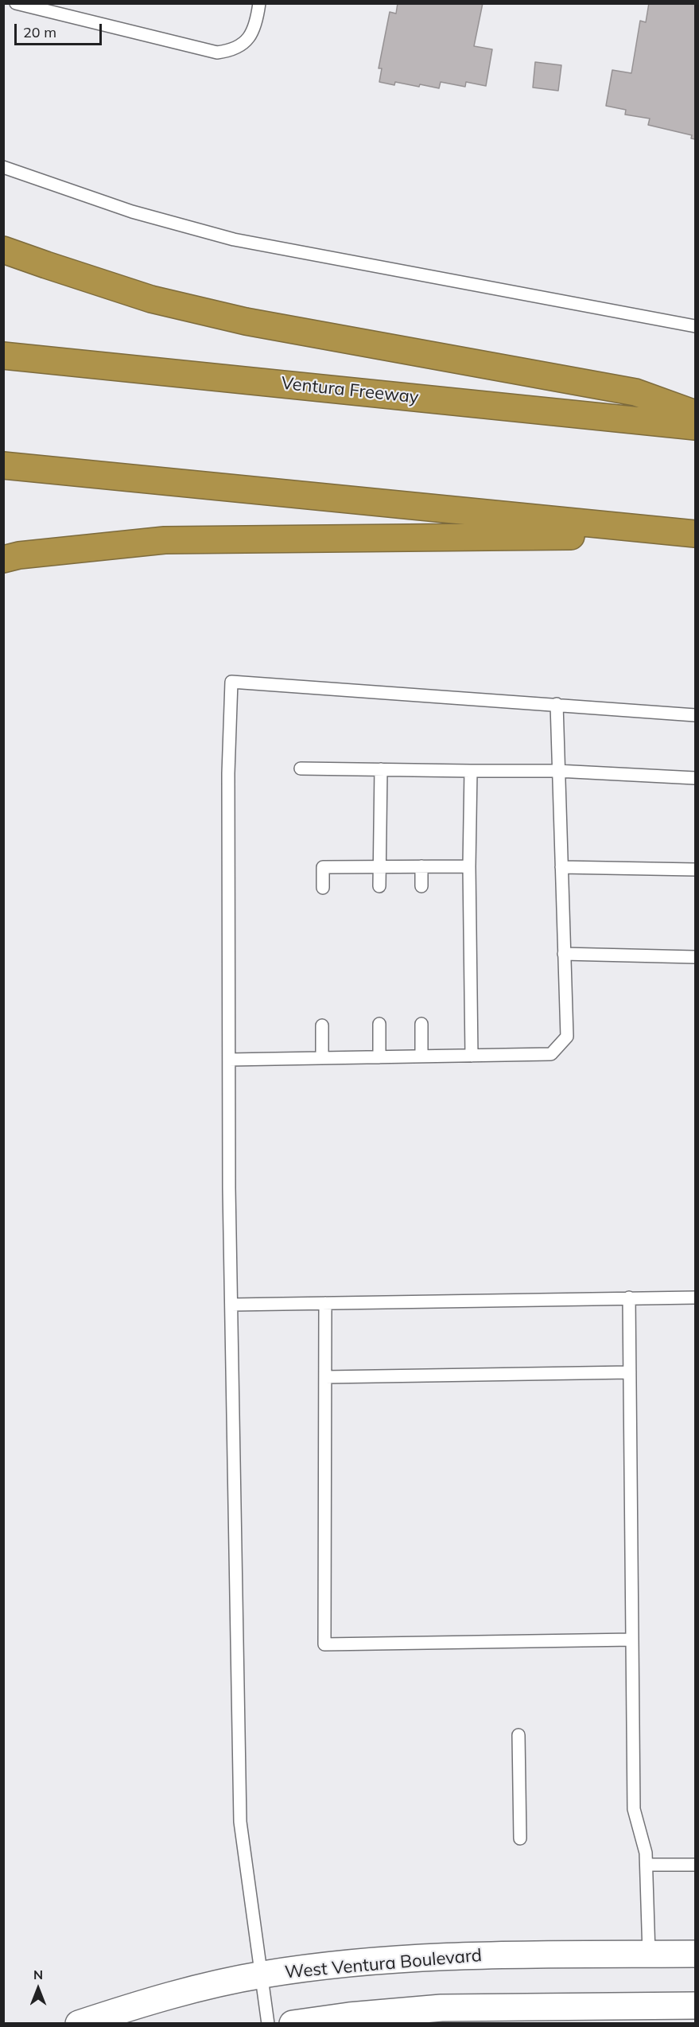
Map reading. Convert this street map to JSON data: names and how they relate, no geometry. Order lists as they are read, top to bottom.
{
  "streets": {
    "highway": ["Ventura Freeway"],
    "street": ["West Ventura Boulevard"]
  },
  "scale_bar": "20 m",
  "north": "top"
}
